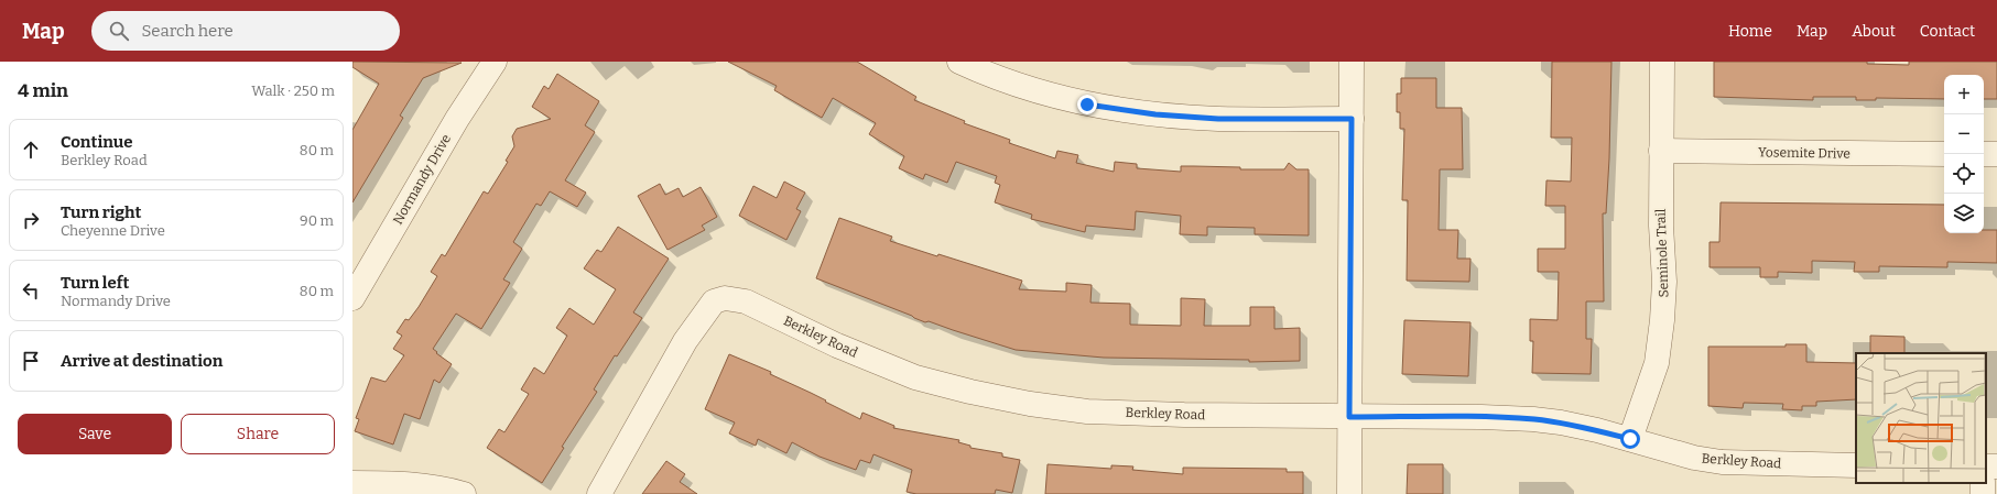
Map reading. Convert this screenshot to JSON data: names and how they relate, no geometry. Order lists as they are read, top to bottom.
{
  "streets": {
    "street": [
      "Yosemite Drive",
      "Normandy Drive",
      "Seminole Trail",
      "Berkley Road"
    ]
  },
  "crossings": [
    ["Yosemite Drive", "Seminole Trail"],
    ["Seminole Trail", "Berkley Road"]
  ],
  "page": {
    "header": "Map",
    "search": "Search here",
    "nav": [
      "Home",
      "Map",
      "About",
      "Contact"
    ],
    "heading": ["4 min", "Walk · 250 m"],
    "map_buttons": ["+", "−"],
    "list": [
      ["Continue", "Berkley Road", "80 m"],
      ["Turn right", "Cheyenne Drive", "90 m"],
      ["Turn left", "Normandy Drive", "80 m"],
      "Arrive at destination"
    ],
    "buttons": ["Save", "Share"]
  }
}
